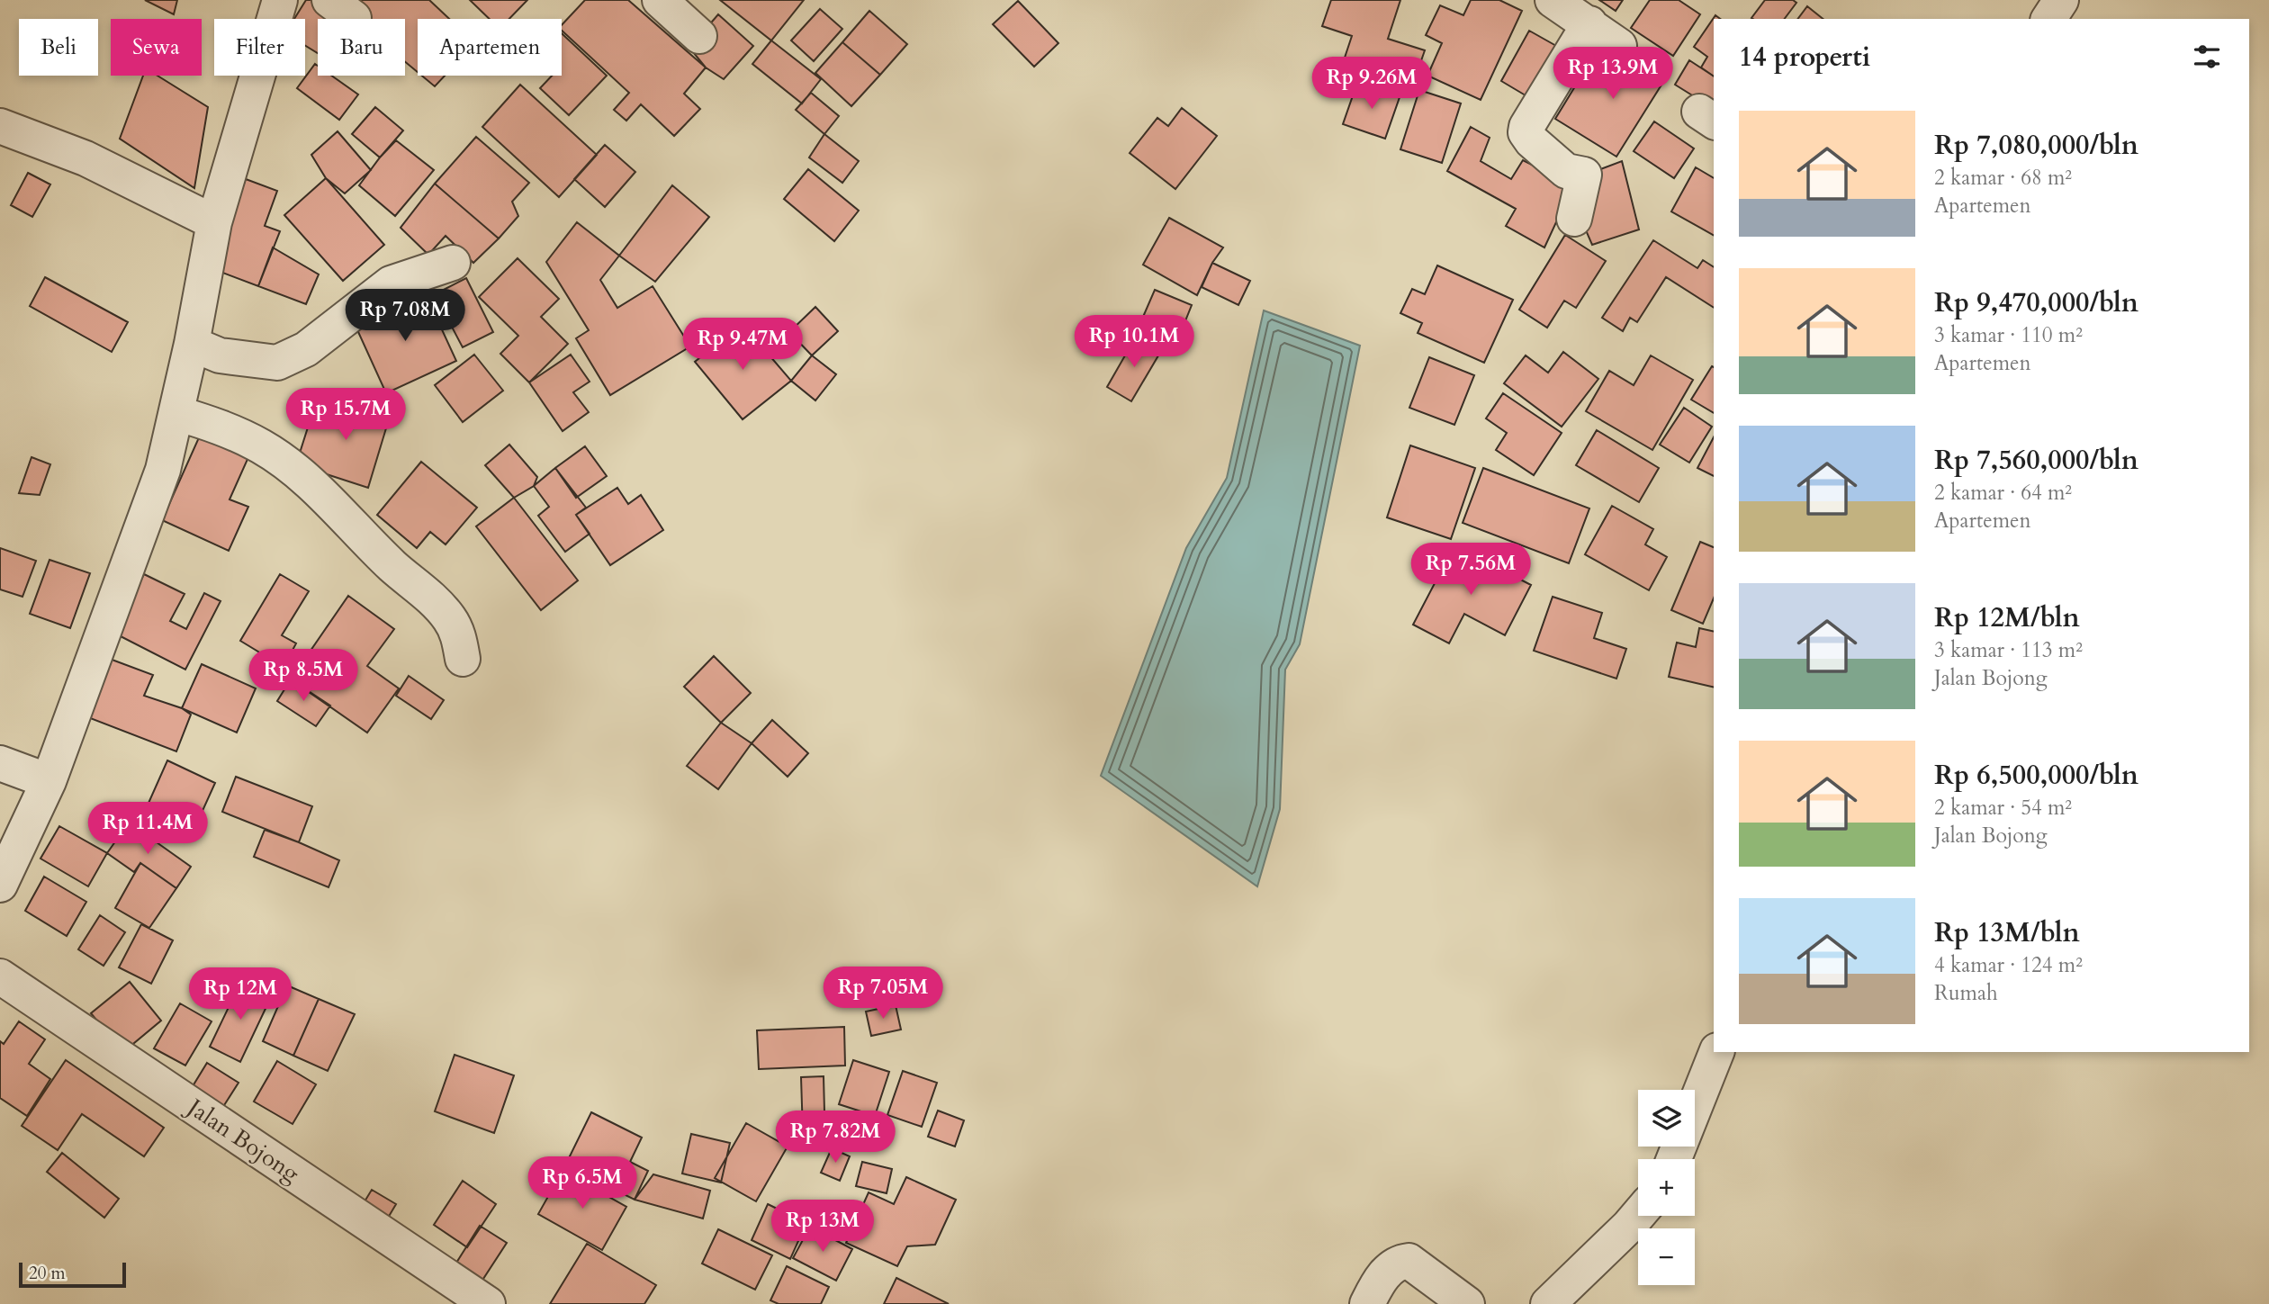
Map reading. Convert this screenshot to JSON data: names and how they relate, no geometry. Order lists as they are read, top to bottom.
{
  "streets": {
    "street": ["Jalan Bojong"]
  },
  "scale_bar": "20 m",
  "page": {
    "chip": [
      "Beli",
      "Sewa",
      "Filter",
      "Baru",
      "Apartemen"
    ],
    "heading": "14 properti",
    "price": [
      "Rp 13.9M",
      "Rp 9.26M",
      "Rp 7.08M",
      "Rp 10.1M",
      "Rp 9.47M",
      "Rp 15.7M",
      "Rp 7.56M",
      "Rp 8.5M",
      "Rp 11.4M",
      "Rp 7.05M",
      "Rp 12M",
      "Rp 7.82M",
      "Rp 6.5M",
      "Rp 13M"
    ],
    "list": [
      {
        "name": "Rp 7,080,000/bln",
        "note": "2 kamar · 68 m² · Apartemen"
      },
      {
        "name": "Rp 9,470,000/bln",
        "note": "3 kamar · 110 m² · Apartemen"
      },
      {
        "name": "Rp 7,560,000/bln",
        "note": "2 kamar · 64 m² · Apartemen"
      },
      {
        "name": "Rp 12M/bln",
        "note": "3 kamar · 113 m² · Jalan Bojong"
      },
      {
        "name": "Rp 6,500,000/bln",
        "note": "2 kamar · 54 m² · Jalan Bojong"
      },
      {
        "name": "Rp 13M/bln",
        "note": "4 kamar · 124 m² · Rumah"
      }
    ],
    "map_buttons": ["+", "−"],
    "scale": "20 m"
  }
}
